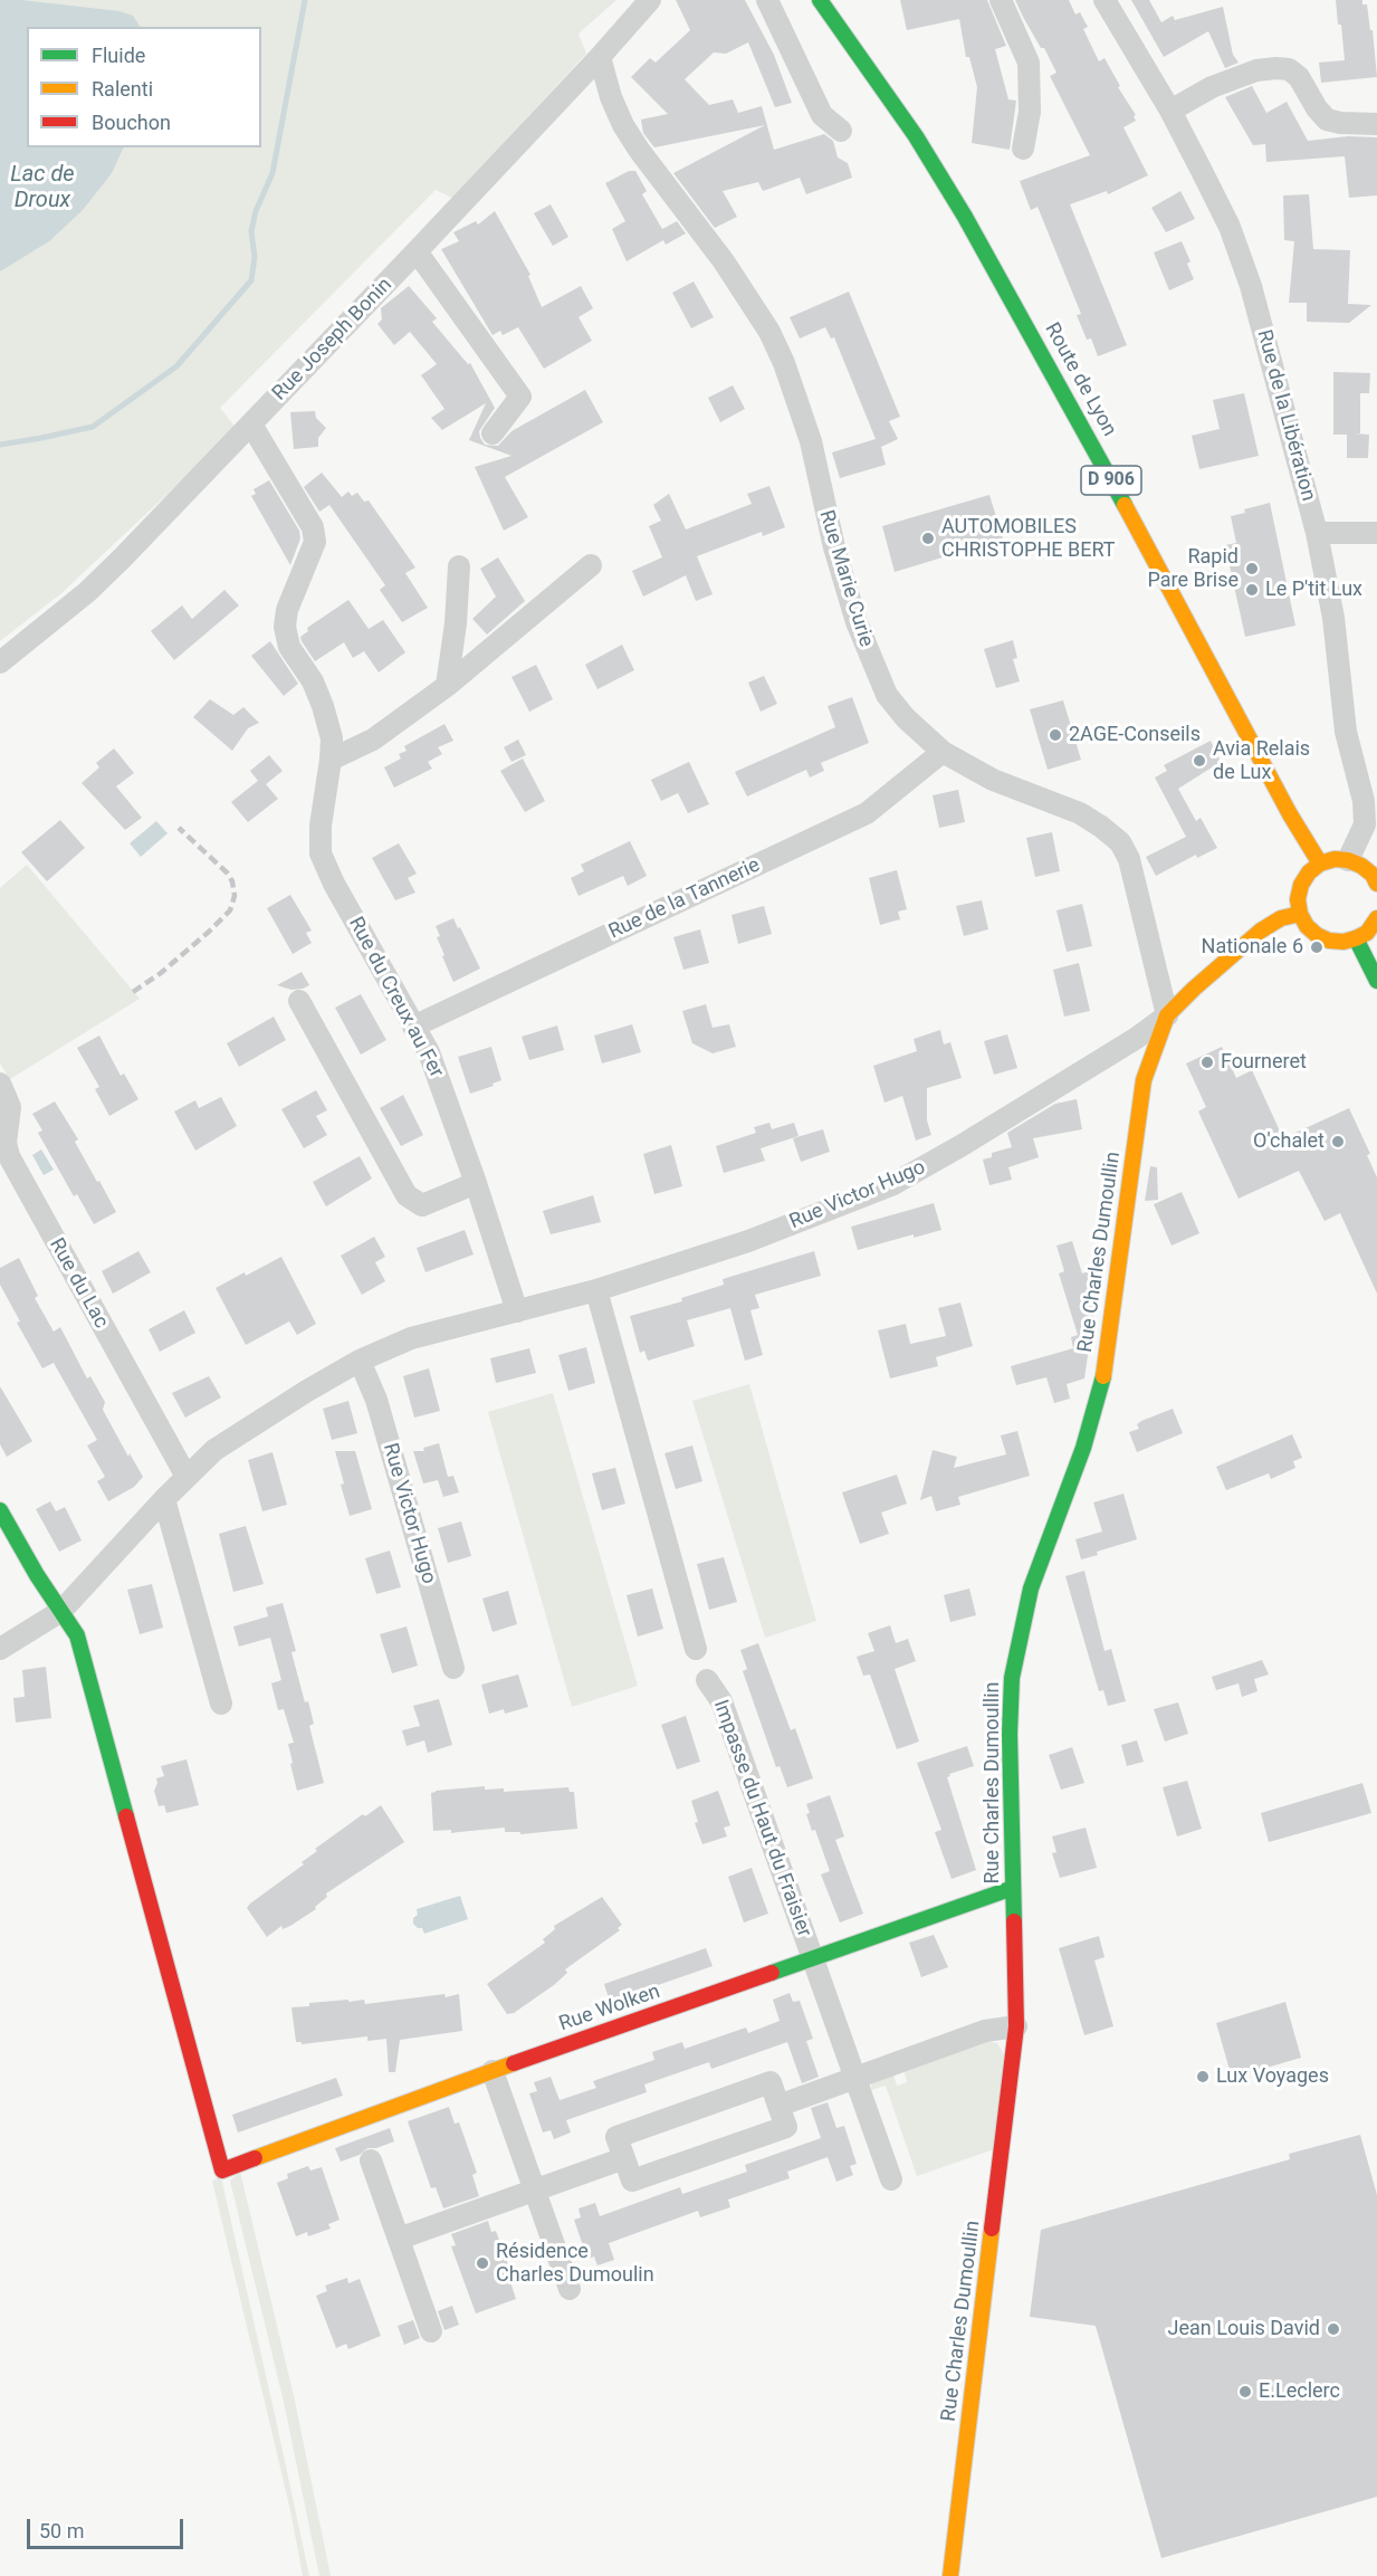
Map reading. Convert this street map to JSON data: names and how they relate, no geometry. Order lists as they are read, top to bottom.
{
  "streets": {
    "street": [
      "Rue Joseph Bonin",
      "Route de Lyon",
      "Rue de la Libération",
      "D 906",
      "Rue Marie Curie",
      "Rue de la Tannerie",
      "Rue du Creux au Fer",
      "Rue Victor Hugo",
      "Rue Charles Dumoullin",
      "Rue du Lac",
      "Impasse du Haut du Fraisier",
      "Rue Wolken"
    ]
  },
  "crossings": [
    ["Rue Joseph Bonin", "Rue Marie Curie"],
    ["Rue Joseph Bonin", "Rue du Creux au Fer"],
    ["Rue Marie Curie", "Rue de la Tannerie"],
    ["Rue Marie Curie", "Rue Victor Hugo"],
    ["Rue Marie Curie", "Rue Charles Dumoullin"],
    ["Rue de la Tannerie", "Rue du Creux au Fer"],
    ["Rue du Creux au Fer", "Rue Victor Hugo"],
    ["Rue Victor Hugo", "Rue Charles Dumoullin"],
    ["Rue Victor Hugo", "Rue du Lac"],
    ["Rue Victor Hugo", "Rue Wolken"],
    ["Rue Charles Dumoullin", "Rue Wolken"],
    ["Impasse du Haut du Fraisier", "Rue Wolken"]
  ],
  "water": ["Lac de Droux"],
  "places": [
    "AUTOMOBILES CHRISTOPHE BERT",
    "Rapid Pare Brise",
    "Le P'tit Lux",
    "2AGE-Conseils",
    "Avia Relais de Lux",
    "Nationale 6",
    "Fourneret",
    "O'chalet",
    "Lux Voyages",
    "Résidence Charles Dumoulin",
    "Jean Louis David",
    "E.Leclerc"
  ],
  "legend": ["Fluide", "Ralenti", "Bouchon"],
  "scale_bar": "50 m"
}
